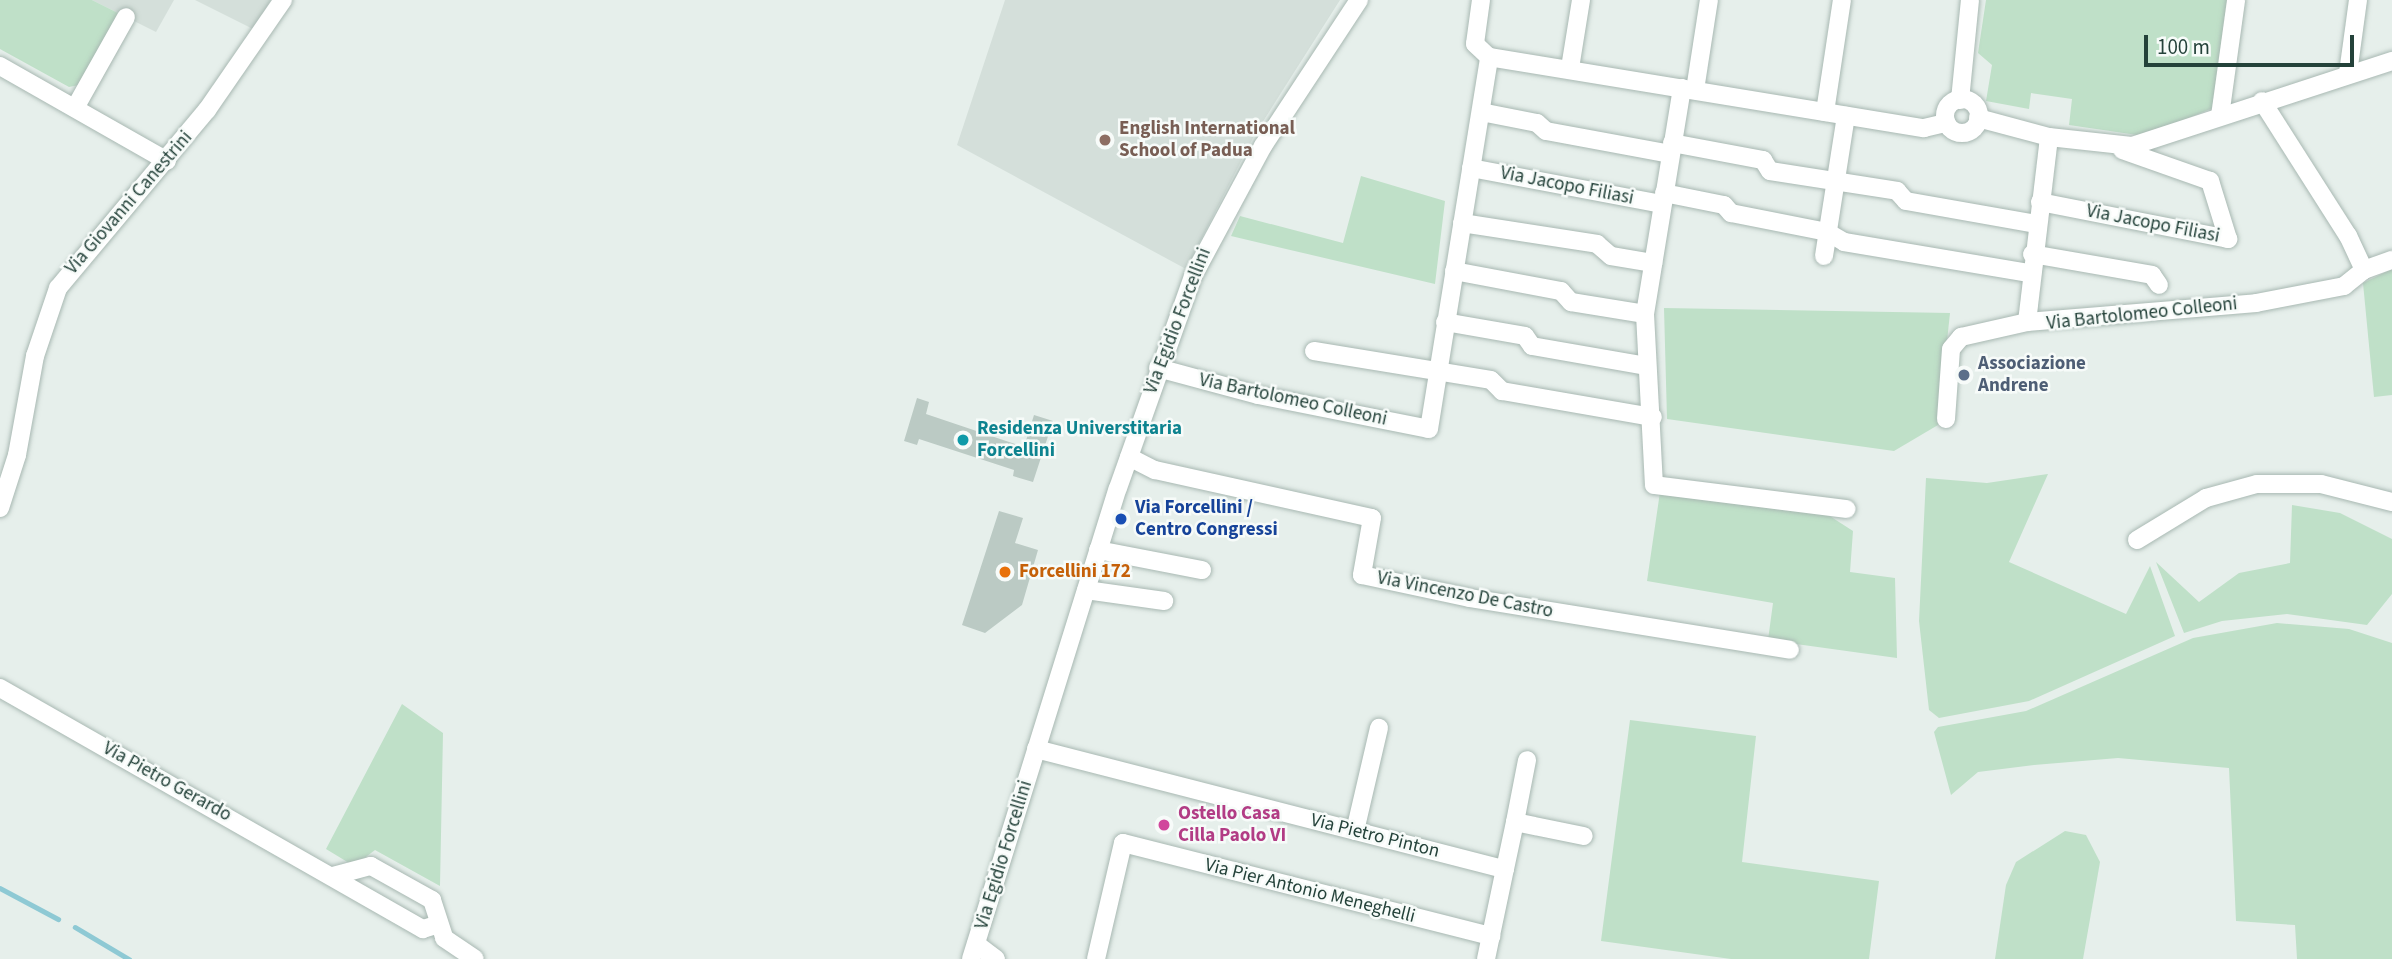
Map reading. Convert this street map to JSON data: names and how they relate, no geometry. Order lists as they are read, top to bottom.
{
  "streets": {
    "street": [
      "Via Jacopo Filiasi",
      "Via Giovanni Canestrini",
      "Via Bartolomeo Colleoni",
      "Via Egidio Forcellini",
      "Via Vincenzo De Castro",
      "Via Pietro Gerardo",
      "Via Pietro Pinton",
      "Via Pier Antonio Meneghelli"
    ]
  },
  "crossings": [
    ["Via Bartolomeo Colleoni", "Via Egidio Forcellini"],
    ["Via Egidio Forcellini", "Via Vincenzo De Castro"],
    ["Via Egidio Forcellini", "Via Pietro Pinton"]
  ],
  "places": [
    "English International School of Padua",
    "Associazione Andrene",
    "Residenza Universtitaria Forcellini",
    "Via Forcellini / Centro Congressi",
    "Forcellini 172",
    "Ostello Casa Cilla Paolo VI"
  ],
  "scale_bar": "100 m"
}
